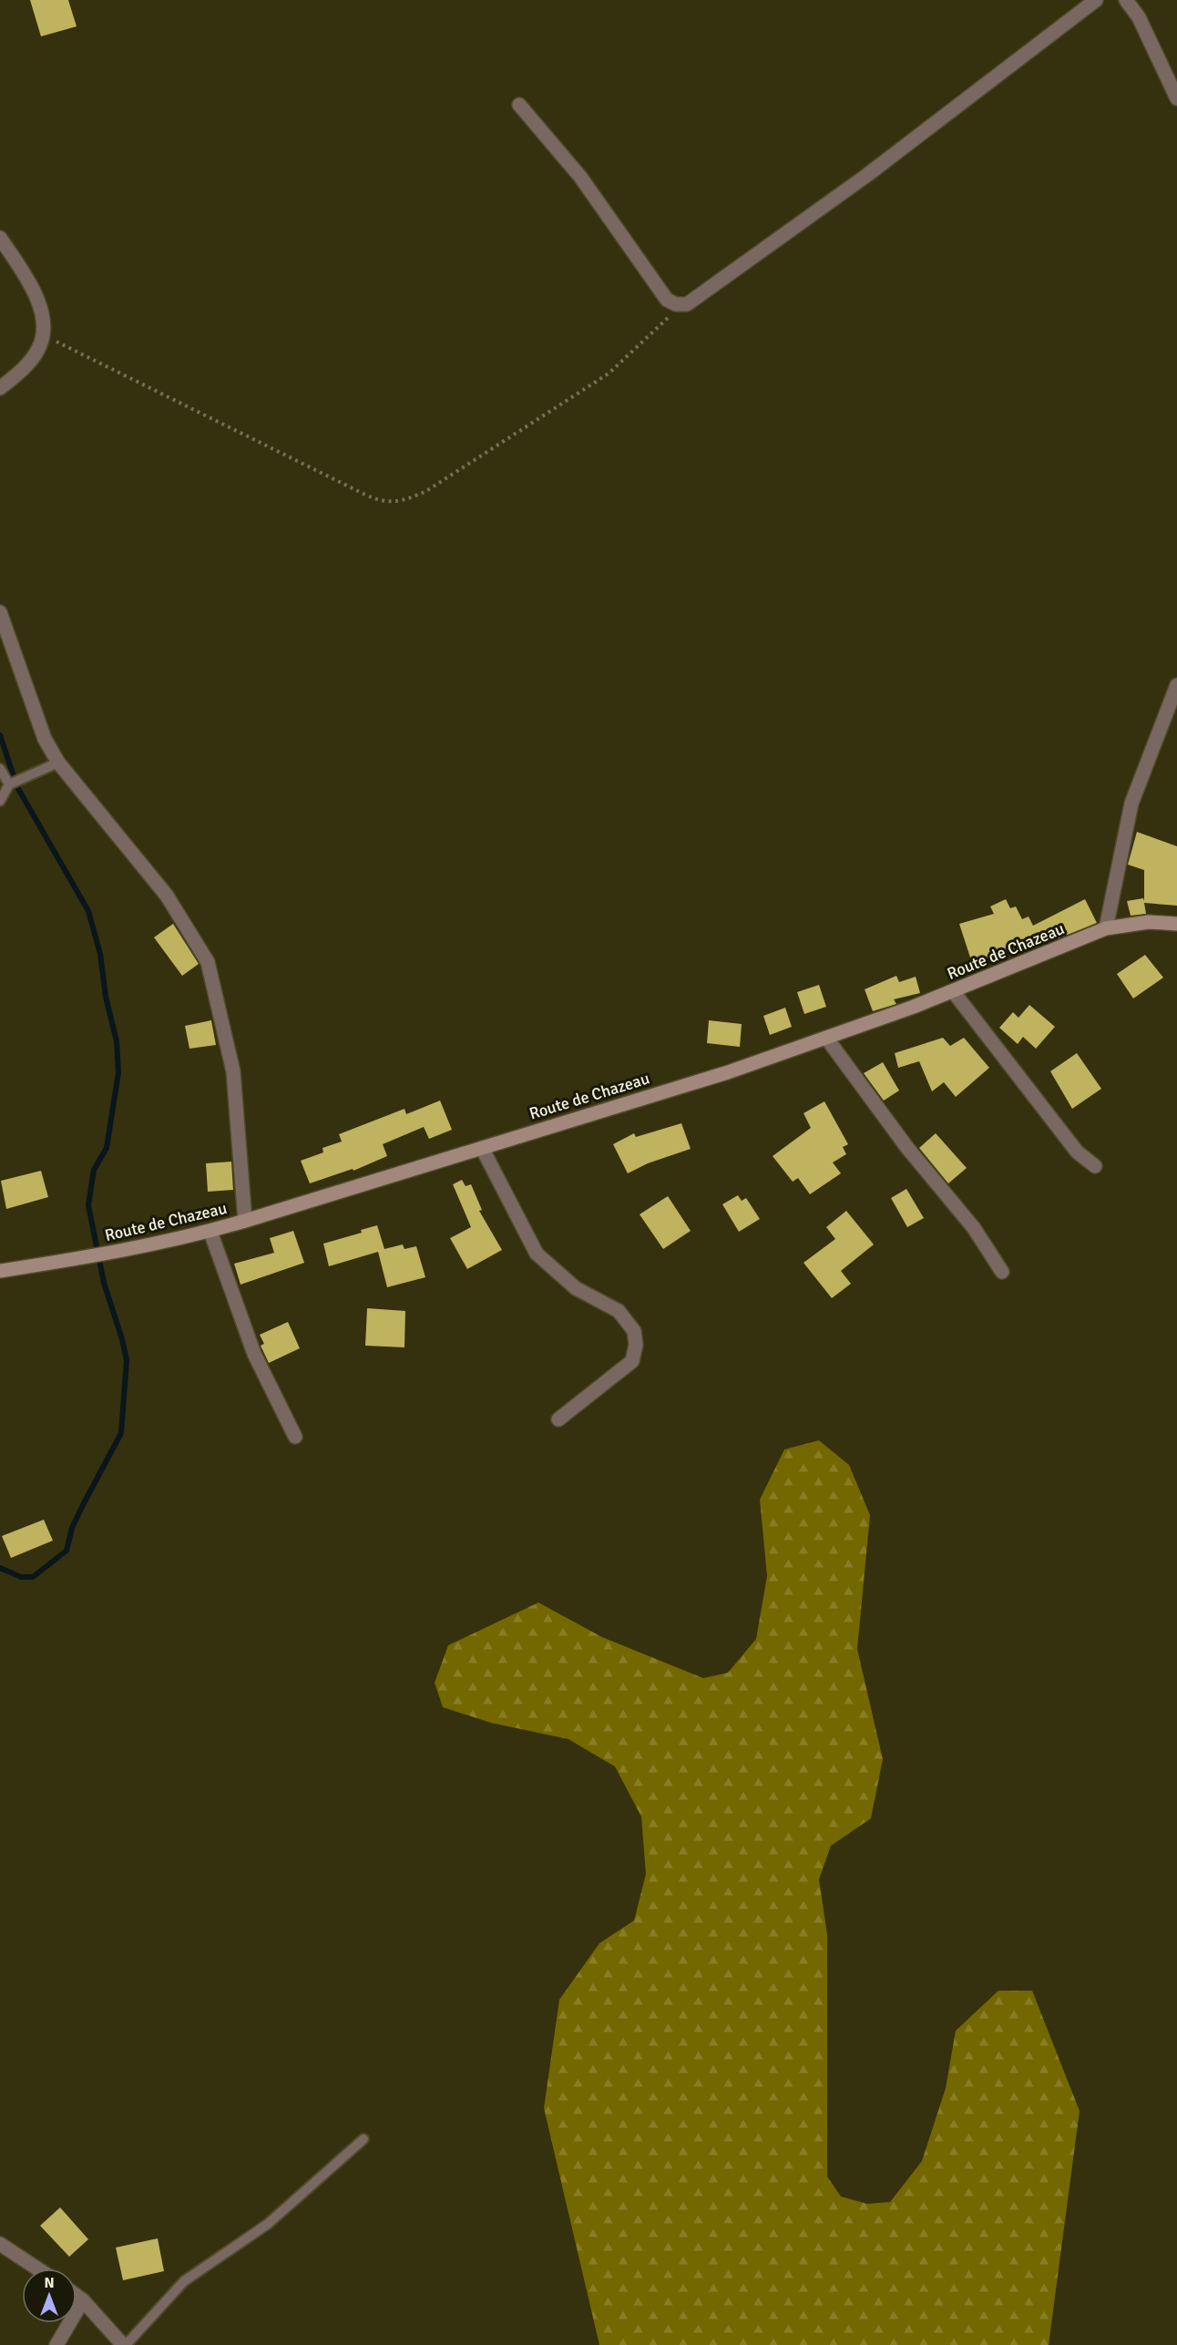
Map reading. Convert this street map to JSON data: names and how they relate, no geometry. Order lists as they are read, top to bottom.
{
  "streets": {
    "main road": ["Route de Chazeau"]
  },
  "north": "top"
}
